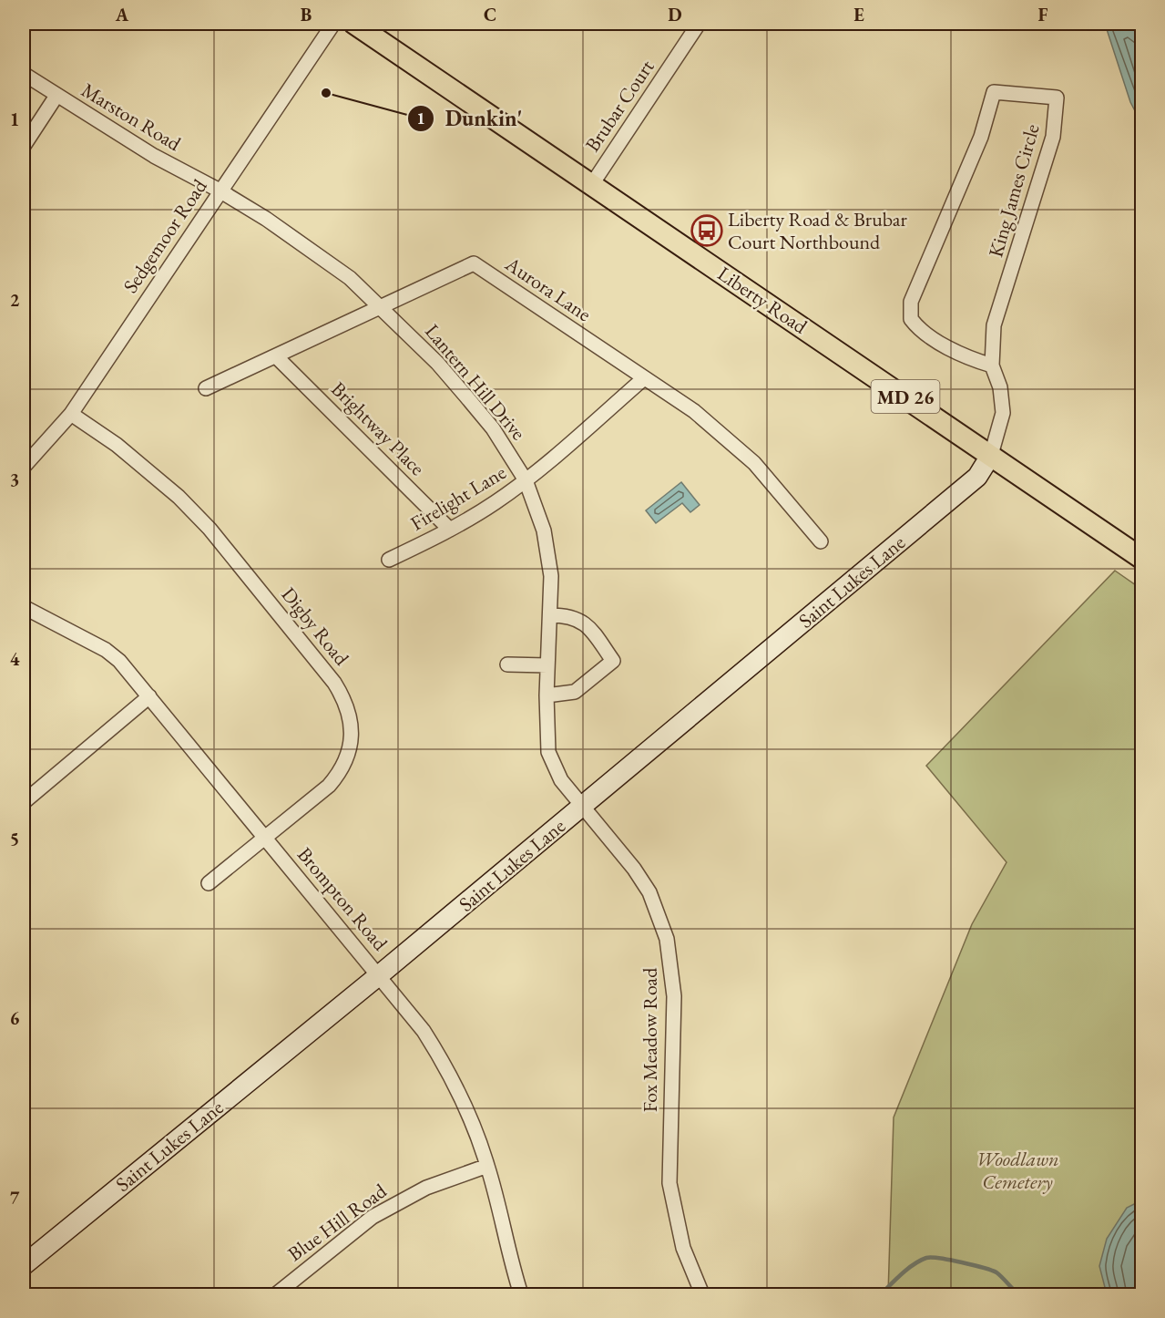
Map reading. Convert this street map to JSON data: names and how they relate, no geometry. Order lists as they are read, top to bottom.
{
  "streets": {
    "main road": ["Liberty Road", "MD 26"],
    "street": [
      "Brubar Court",
      "Marston Road",
      "King James Circle",
      "Sedgemoor Road",
      "Aurora Lane",
      "Lantern Hill Drive",
      "Brightway Place",
      "Firelight Lane",
      "Saint Lukes Lane",
      "Digby Road",
      "Brompton Road",
      "Fox Meadow Road",
      "Blue Hill Road"
    ]
  },
  "crossings": [
    ["Brubar Court", "Liberty Road"],
    ["Marston Road", "Sedgemoor Road"],
    ["Marston Road", "Lantern Hill Drive"],
    ["King James Circle", "Liberty Road"],
    ["King James Circle", "Saint Lukes Lane"],
    ["Sedgemoor Road", "Lantern Hill Drive"],
    ["Sedgemoor Road", "Digby Road"],
    ["Aurora Lane", "Lantern Hill Drive"],
    ["Aurora Lane", "Brightway Place"],
    ["Aurora Lane", "Firelight Lane"],
    ["Liberty Road", "Saint Lukes Lane"],
    ["Lantern Hill Drive", "Firelight Lane"],
    ["Lantern Hill Drive", "Saint Lukes Lane"],
    ["Lantern Hill Drive", "Fox Meadow Road"],
    ["Brightway Place", "Firelight Lane"],
    ["Saint Lukes Lane", "Brompton Road"],
    ["Saint Lukes Lane", "Fox Meadow Road"],
    ["Digby Road", "Brompton Road"],
    ["Brompton Road", "Blue Hill Road"]
  ],
  "parks": ["Woodlawn Cemetery"],
  "places": {
    "other": ["Dunkin'"],
    "bus stop": ["Liberty Road & Brubar Court Northbound"]
  },
  "grid": {
    "columns": [
      "A",
      "B",
      "C",
      "D",
      "E",
      "F"
    ],
    "rows": [
      "1",
      "2",
      "3",
      "4",
      "5",
      "6",
      "7"
    ]
  }
}
